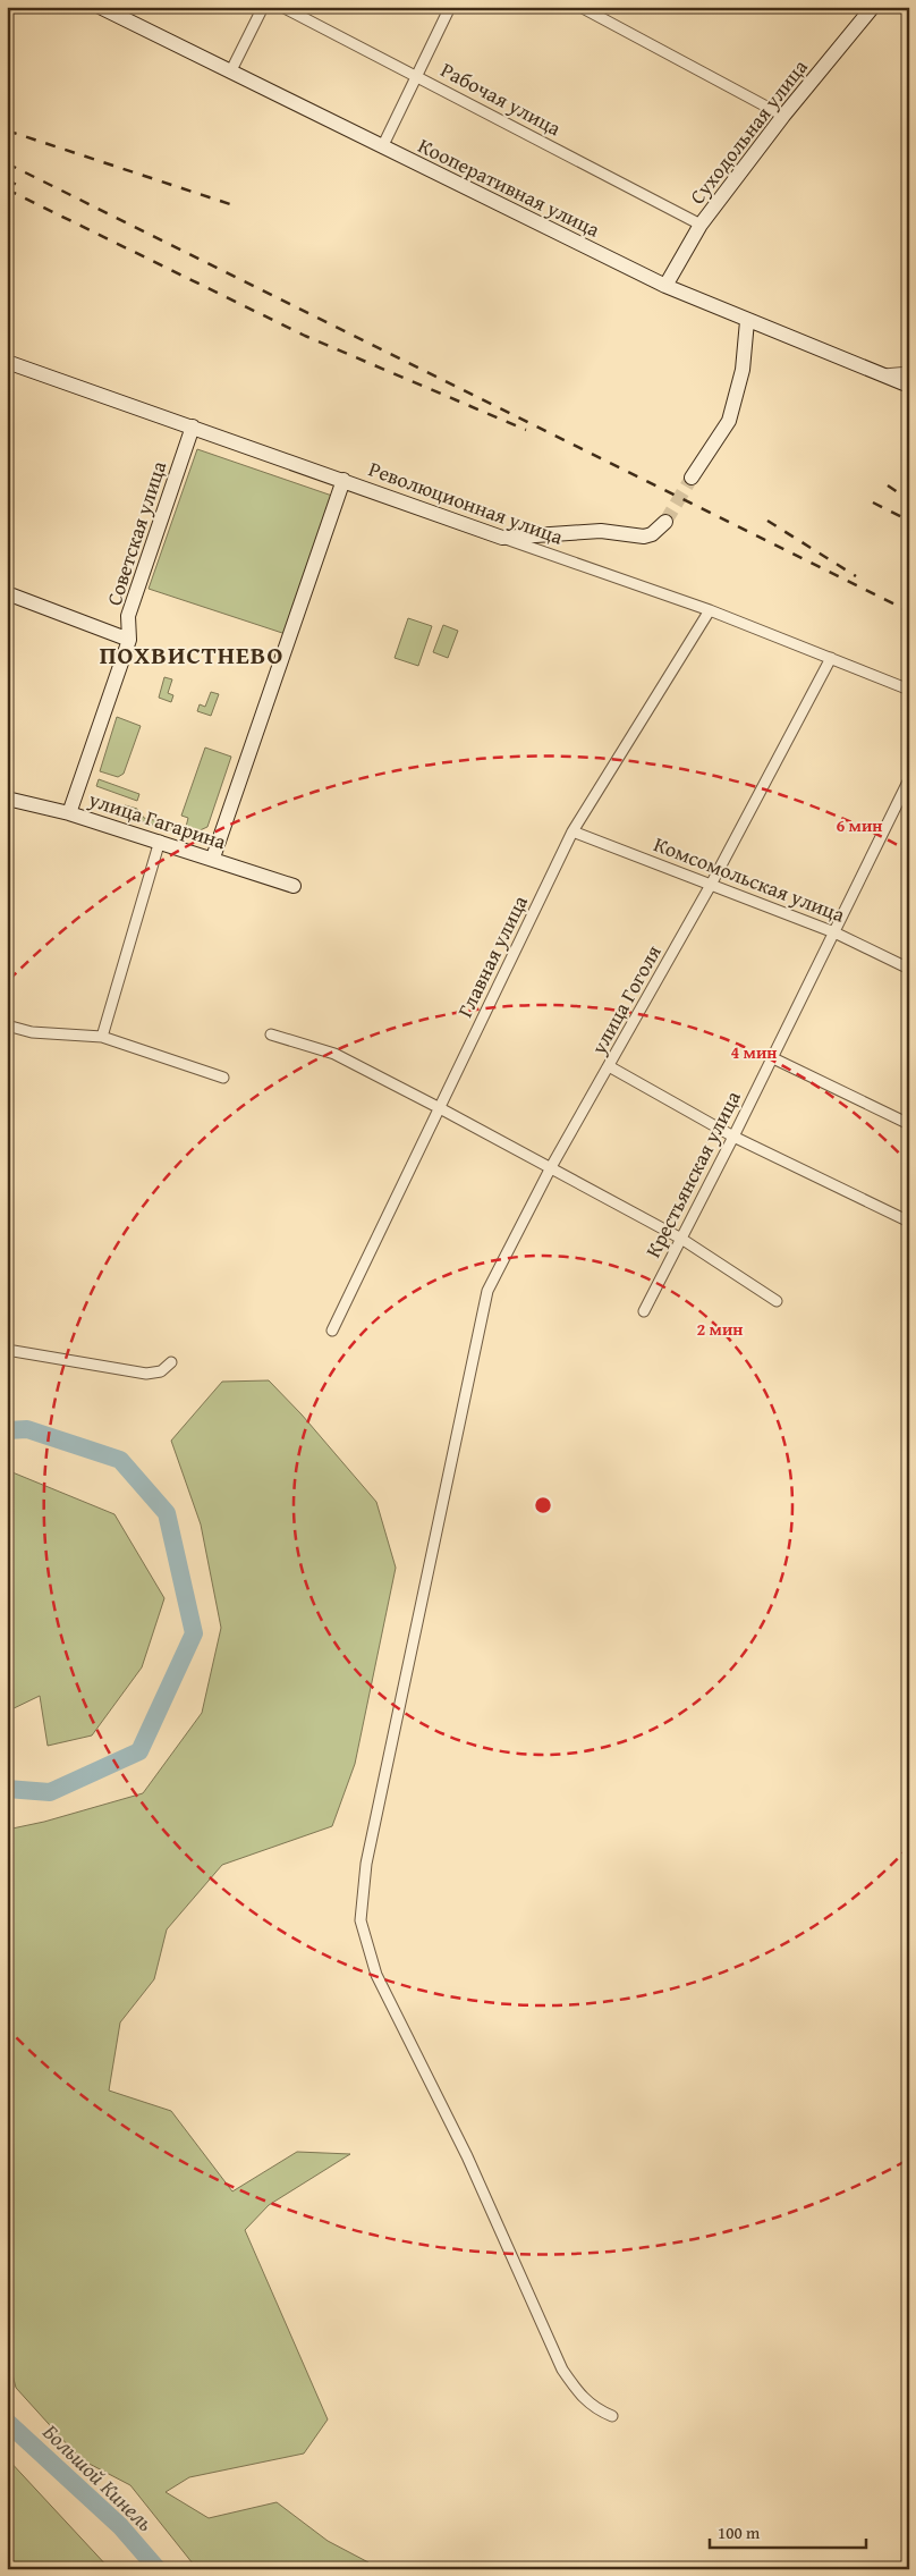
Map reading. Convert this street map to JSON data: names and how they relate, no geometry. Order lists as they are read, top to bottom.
{
  "streets": {
    "street": [
      "Рабочая улица",
      "Суходольная улица",
      "Кооперативная улица",
      "Революционная улица",
      "Советская улица",
      "улица Гагарина",
      "Комсомольская улица",
      "Главная улица",
      "улица Гоголя",
      "Крестьянская улица"
    ]
  },
  "crossings": [
    ["Рабочая улица", "Суходольная улица"],
    ["Суходольная улица", "Кооперативная улица"],
    ["Революционная улица", "Советская улица"],
    ["Революционная улица", "Главная улица"],
    ["Революционная улица", "улица Гоголя"],
    ["Советская улица", "улица Гагарина"],
    ["Комсомольская улица", "Главная улица"],
    ["Комсомольская улица", "улица Гоголя"],
    ["Комсомольская улица", "Крестьянская улица"]
  ],
  "districts": ["ПОХВИСТНЕВО"],
  "water": ["Большой Кинель"],
  "scale_bar": "100 m",
  "rings": ["6 мин", "4 мин", "2 мин"]
}
